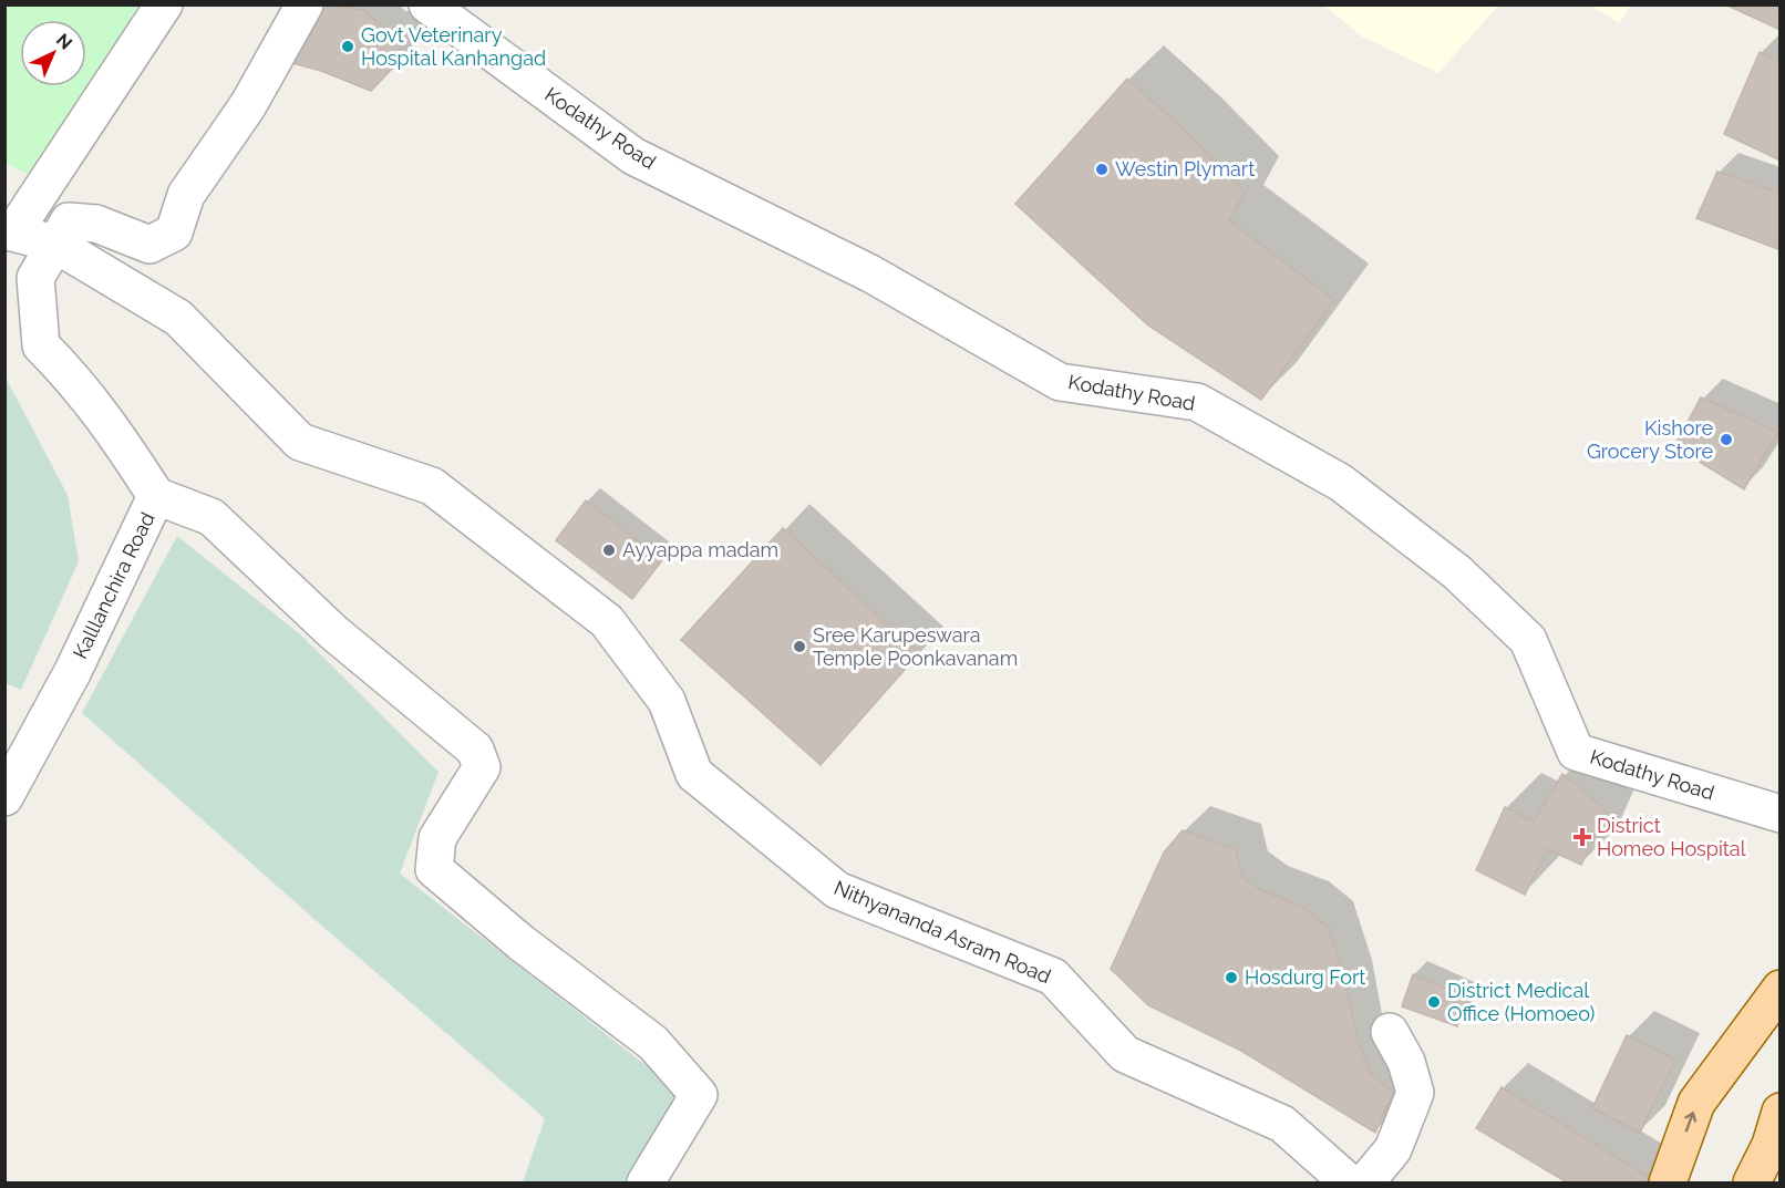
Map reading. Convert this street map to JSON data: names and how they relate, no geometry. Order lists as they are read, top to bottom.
{
  "streets": {
    "street": ["Kodathy Road", "Kalllanchira Road", "Nithyananda Asram Road"]
  },
  "crossings": [
    ["Kalllanchira Road", "Nithyananda Asram Road"]
  ],
  "places": {
    "other": [
      "Govt Veterinary Hospital Kanhangad",
      "Westin Plymart",
      "Kishore Grocery Store",
      "Ayyappa madam",
      "Sree Karupeswara Temple Poonkavanam",
      "Hosdurg Fort",
      "District Medical Office (Homoeo)"
    ],
    "health": ["District Homeo Hospital"]
  },
  "north": "top right"
}
